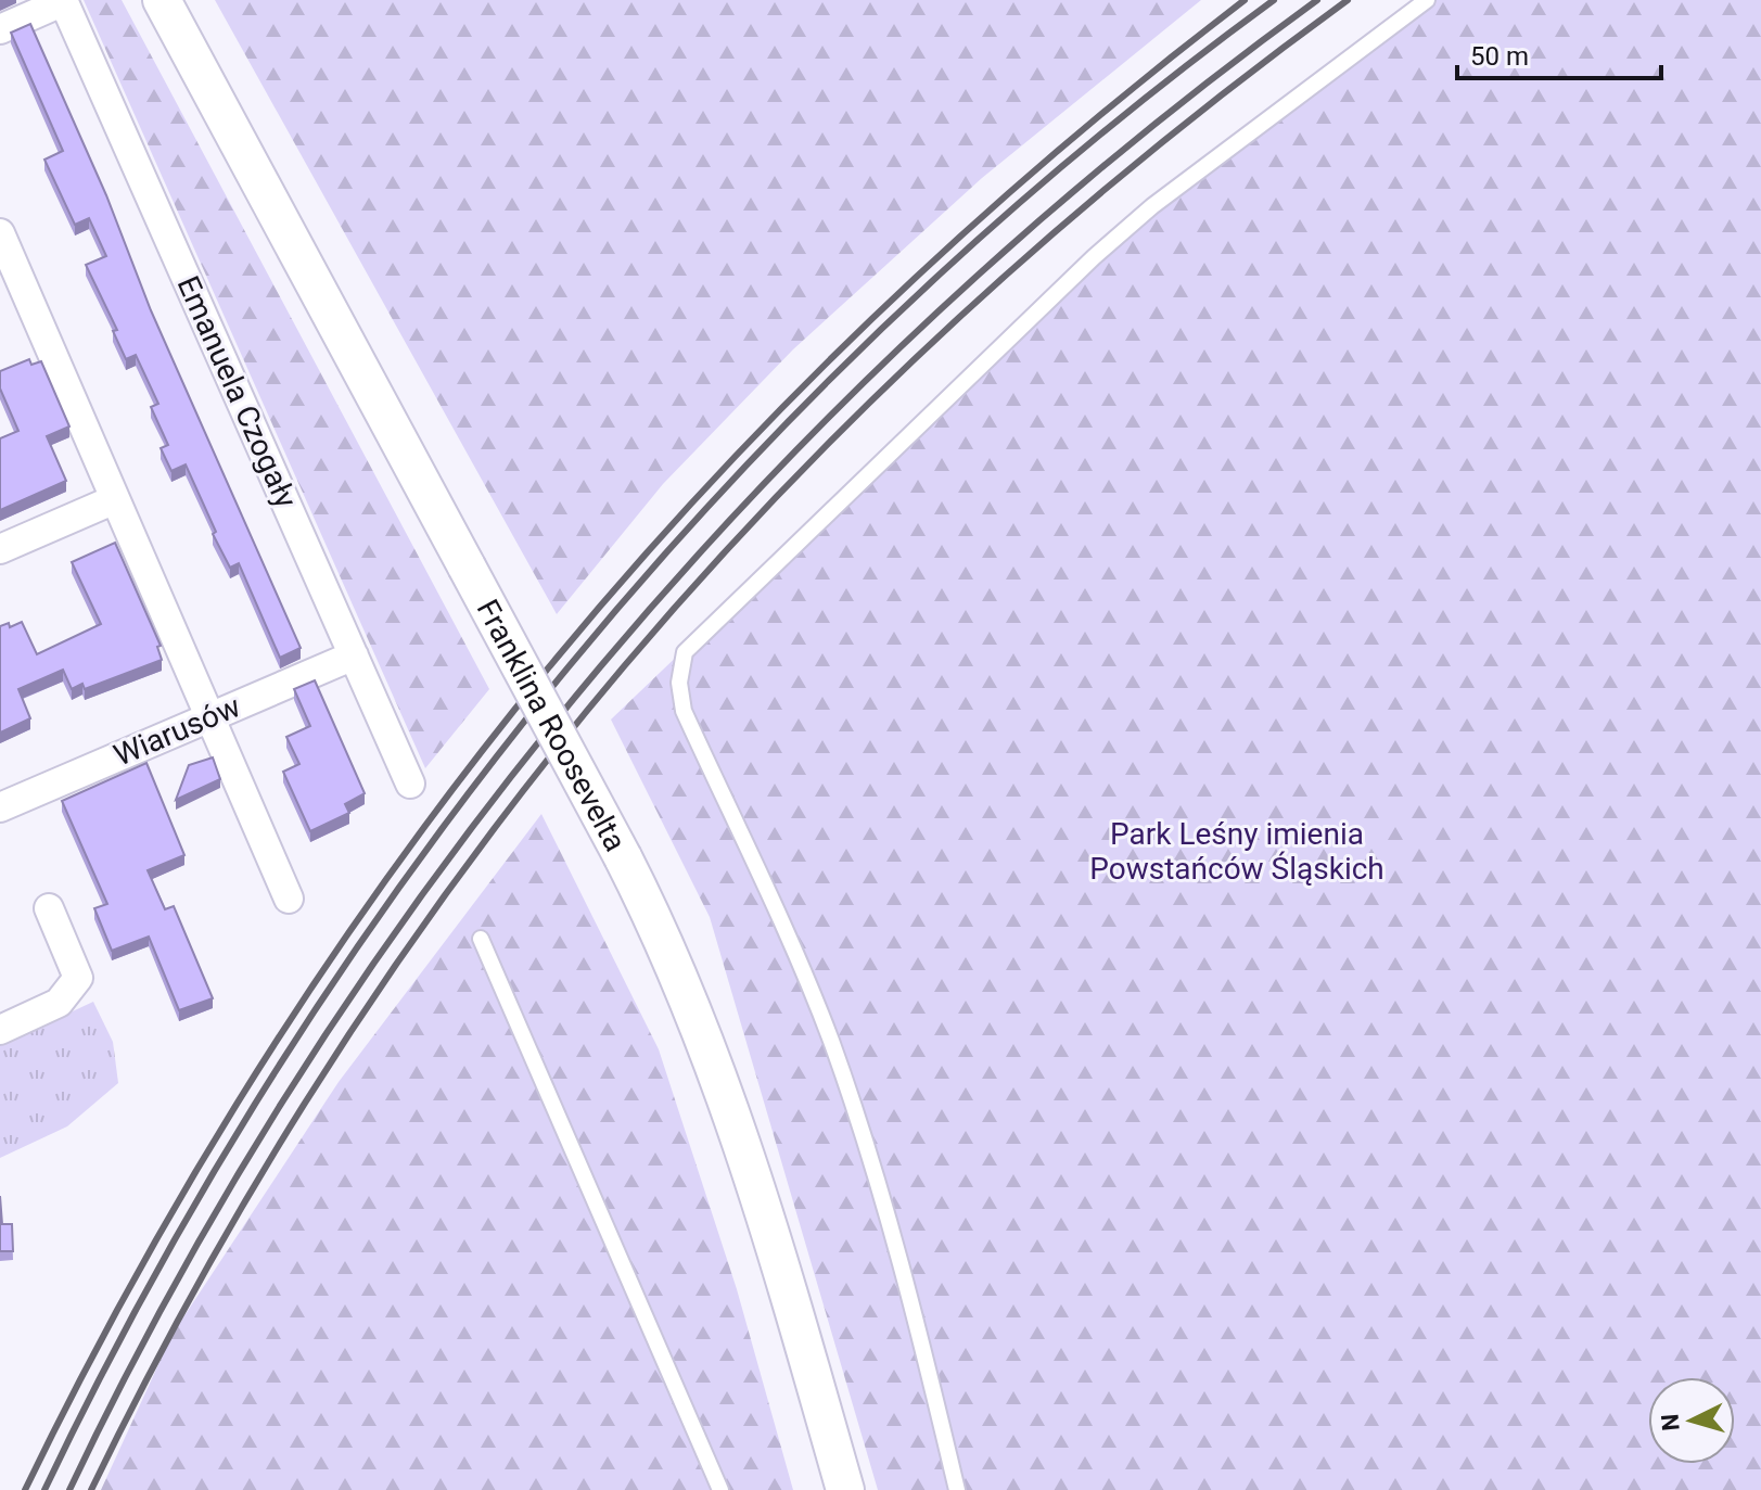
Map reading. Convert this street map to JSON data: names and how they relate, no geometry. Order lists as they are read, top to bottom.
{
  "streets": {
    "street": ["Emanuela Czogały", "Franklina Roosevelta", "Wiarusów"]
  },
  "crossings": [
    ["Emanuela Czogały", "Wiarusów"]
  ],
  "parks": ["Park Leśny imienia Powstańców Śląskich"],
  "scale_bar": "50 m",
  "north": "left"
}
